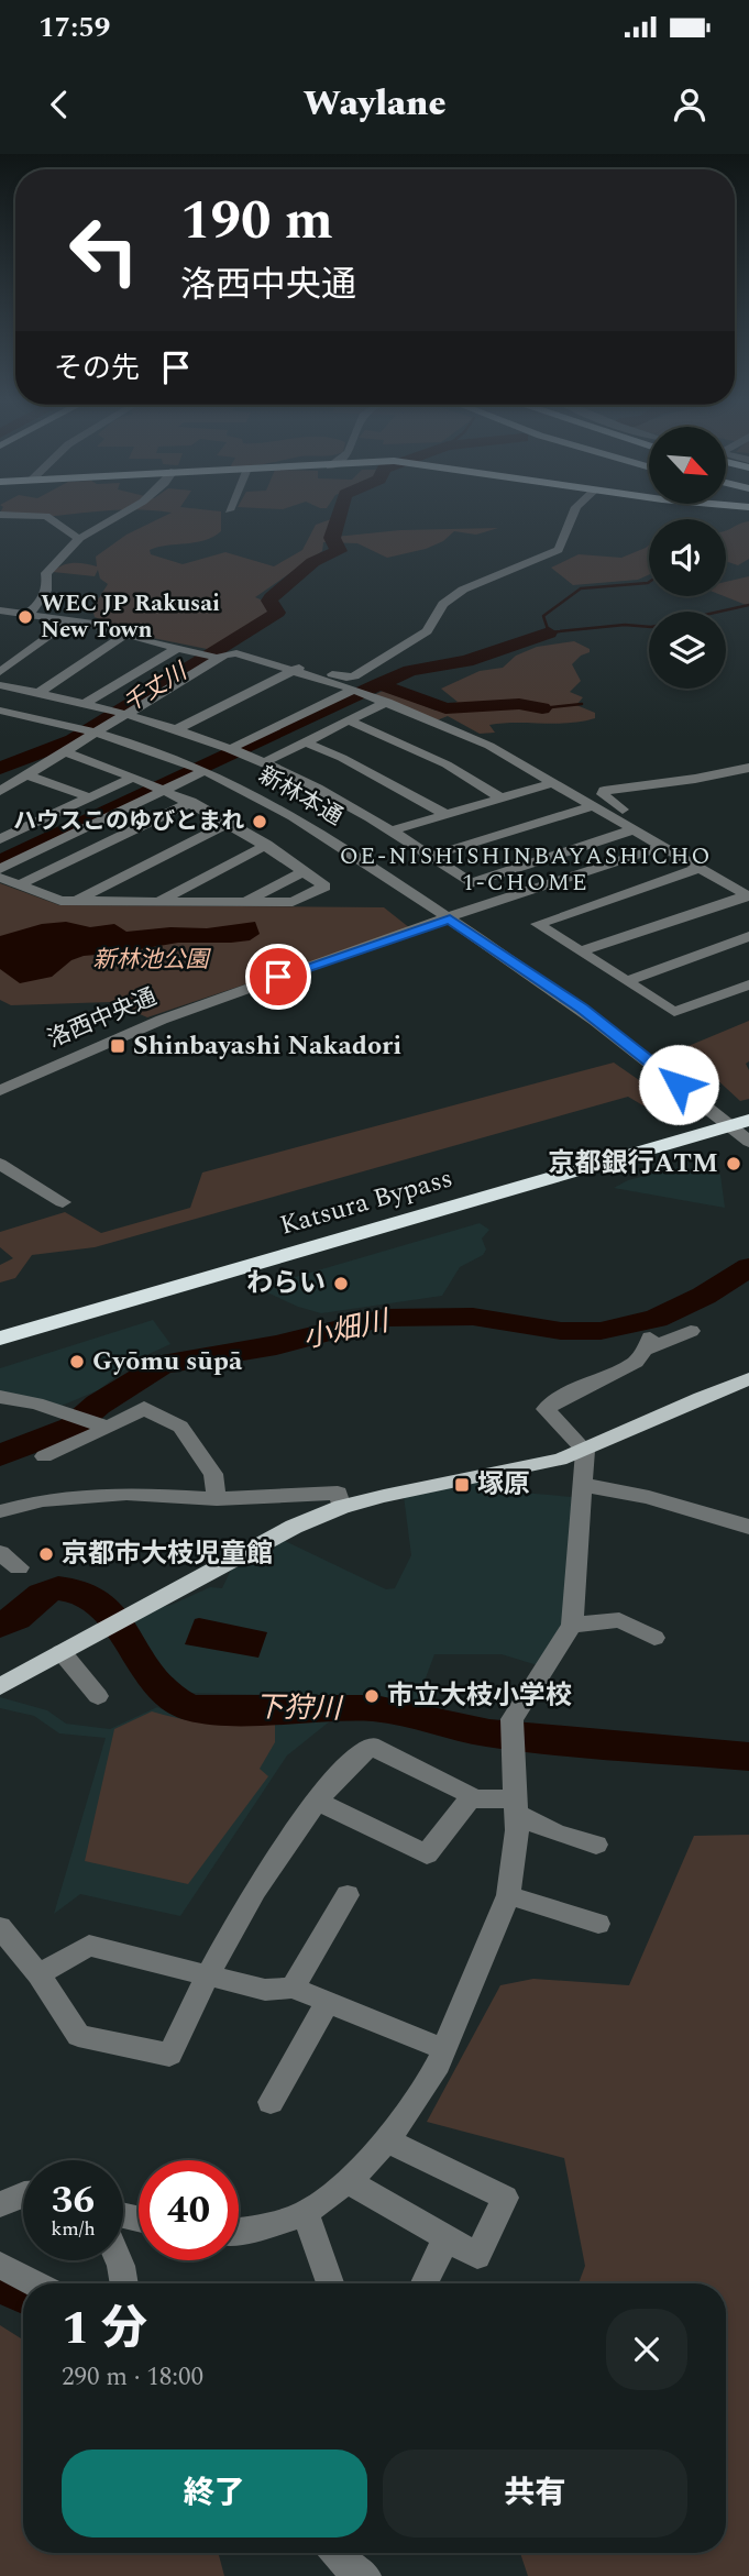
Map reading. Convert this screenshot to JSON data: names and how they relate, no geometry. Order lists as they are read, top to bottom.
{
  "streets": {
    "highway": ["Katsura Bypass"],
    "street": ["新林本通", "洛西中央通"]
  },
  "crossings": [
    ["新林本通", "洛西中央通"],
    ["新林本通", "Katsura Bypass"]
  ],
  "districts": ["OE-NISHISHINBAYASHICHO 1-CHOME"],
  "water": ["千丈川", "小畑川", "下狩川"],
  "parks": ["新林池公園"],
  "places": {
    "other": [
      "WEC JP Rakusai New Town",
      "ハウスこのゆびとまれ",
      "京都銀行ATM",
      "わらい",
      "Gyōmu sūpā",
      "京都市大枝児童館",
      "市立大枝小学校"
    ],
    "transit": ["Shinbayashi Nakadori", "塚原"]
  },
  "north": "bottom right",
  "page": {
    "status": "17:59",
    "header": "Waylane",
    "turn": ["190 m", "洛西中央通"],
    "then": "その先",
    "speed": "36 km/h",
    "limit": "40",
    "heading": ["1 分", "290 m · 18:00"],
    "buttons": ["終了", "共有"]
  }
}
